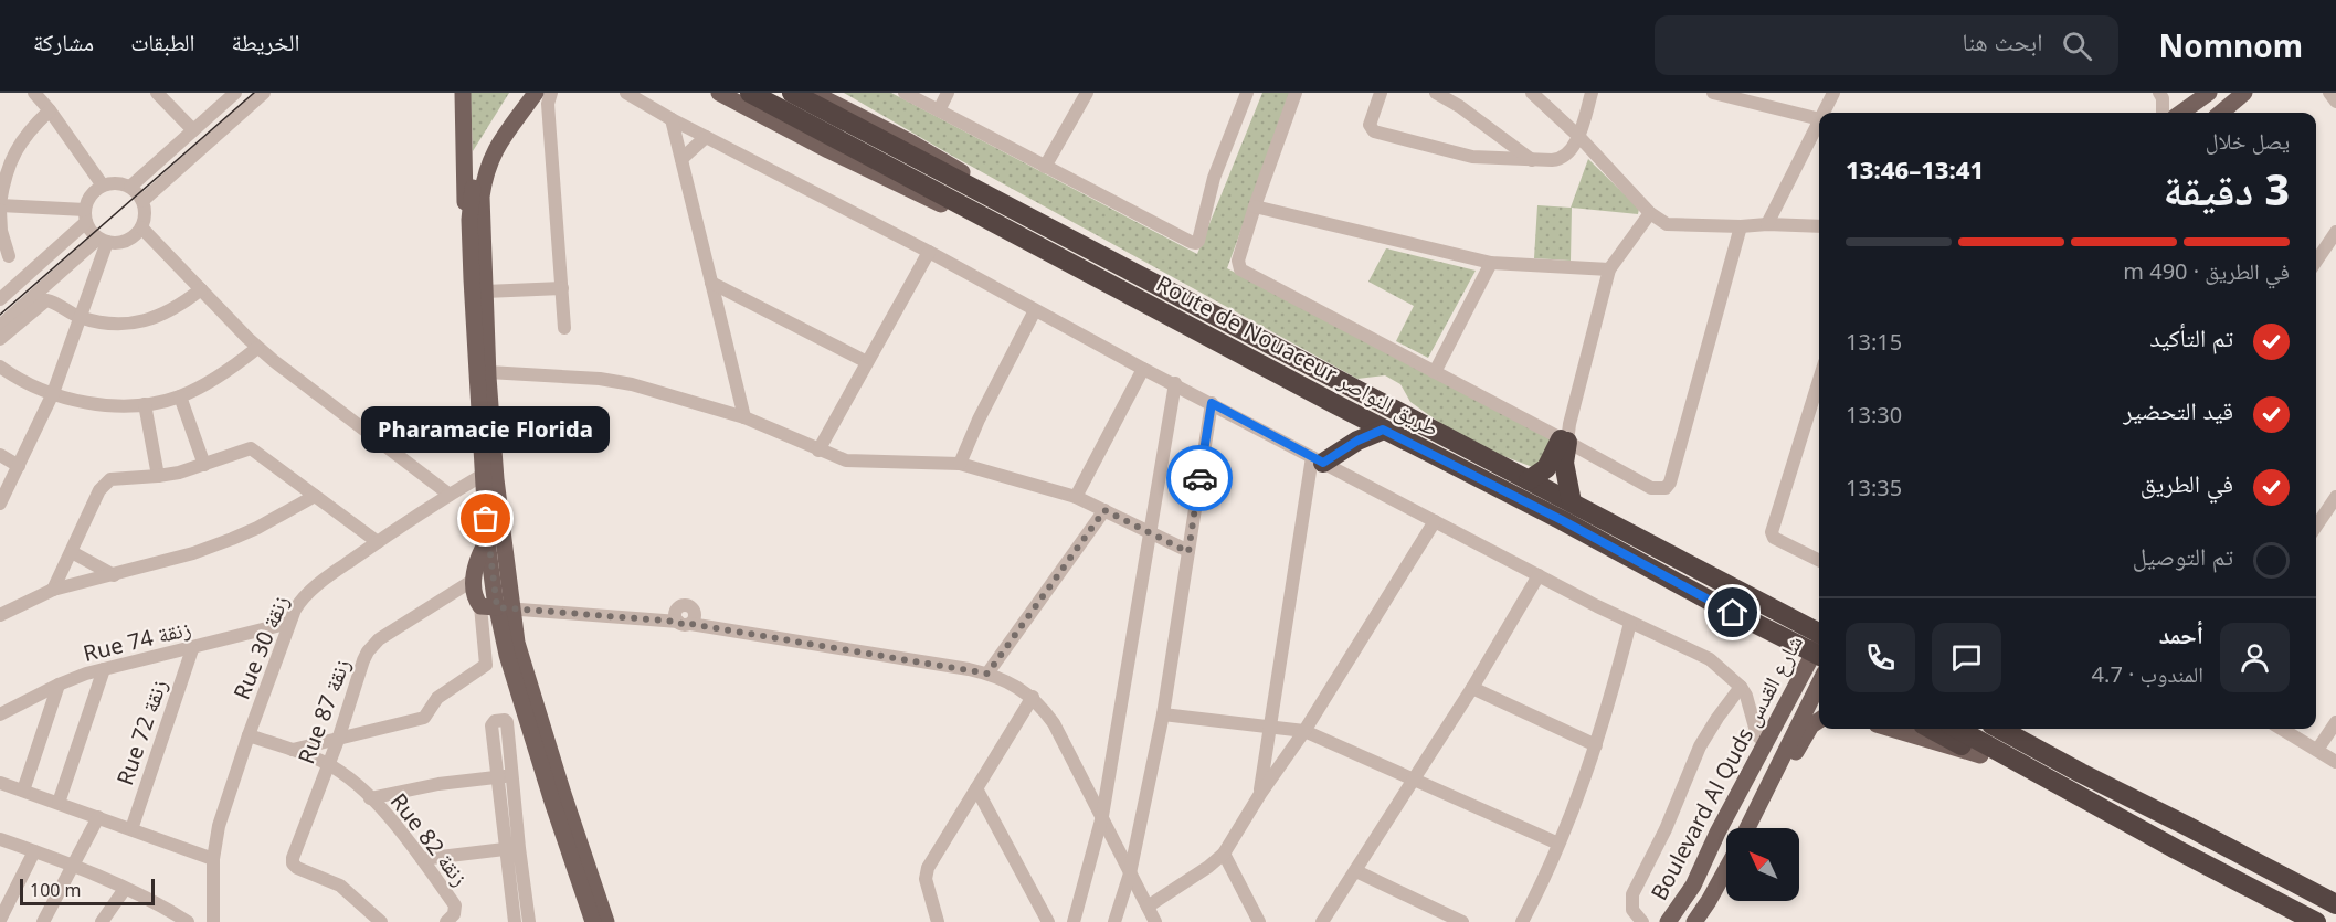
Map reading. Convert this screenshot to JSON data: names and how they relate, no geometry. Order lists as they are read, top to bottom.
{
  "streets": {
    "highway": ["Route de Nouaceur طريق النواصر"],
    "main road": ["Boulevard Al Quds شارع القدس"],
    "street": [
      "Rue 74 زنقة",
      "Rue 30 زنقة",
      "Rue 87 زنقة",
      "Rue 72 زنقة",
      "Rue 82 زنقة"
    ]
  },
  "crossings": [
    ["Rue 74 زنقة", "Rue 30 زنقة"],
    ["Rue 74 زنقة", "Rue 72 زنقة"],
    ["Rue 30 زنقة", "Rue 82 زنقة"],
    ["Rue 87 زنقة", "Rue 82 زنقة"]
  ],
  "places": ["Pharamacie Florida"],
  "scale_bar": "100 m",
  "north": "top left",
  "page": {
    "header": "Nomnom",
    "search": "ابحث هنا",
    "nav": ["الخريطة", "الطبقات", "مشاركة"],
    "heading": ["3 دقيقة", "يصل خلال", "13:41–13:46"],
    "panel": ["أحمد", "المندوب · 4.7"],
    "bar": "في الطريق · 490 m",
    "list": [
      ["تم التأكيد", "13:15"],
      ["قيد التحضير", "13:30"],
      ["في الطريق", "13:35"],
      "تم التوصيل"
    ],
    "bubble": "Pharamacie Florida",
    "scale": "100 m"
  }
}
